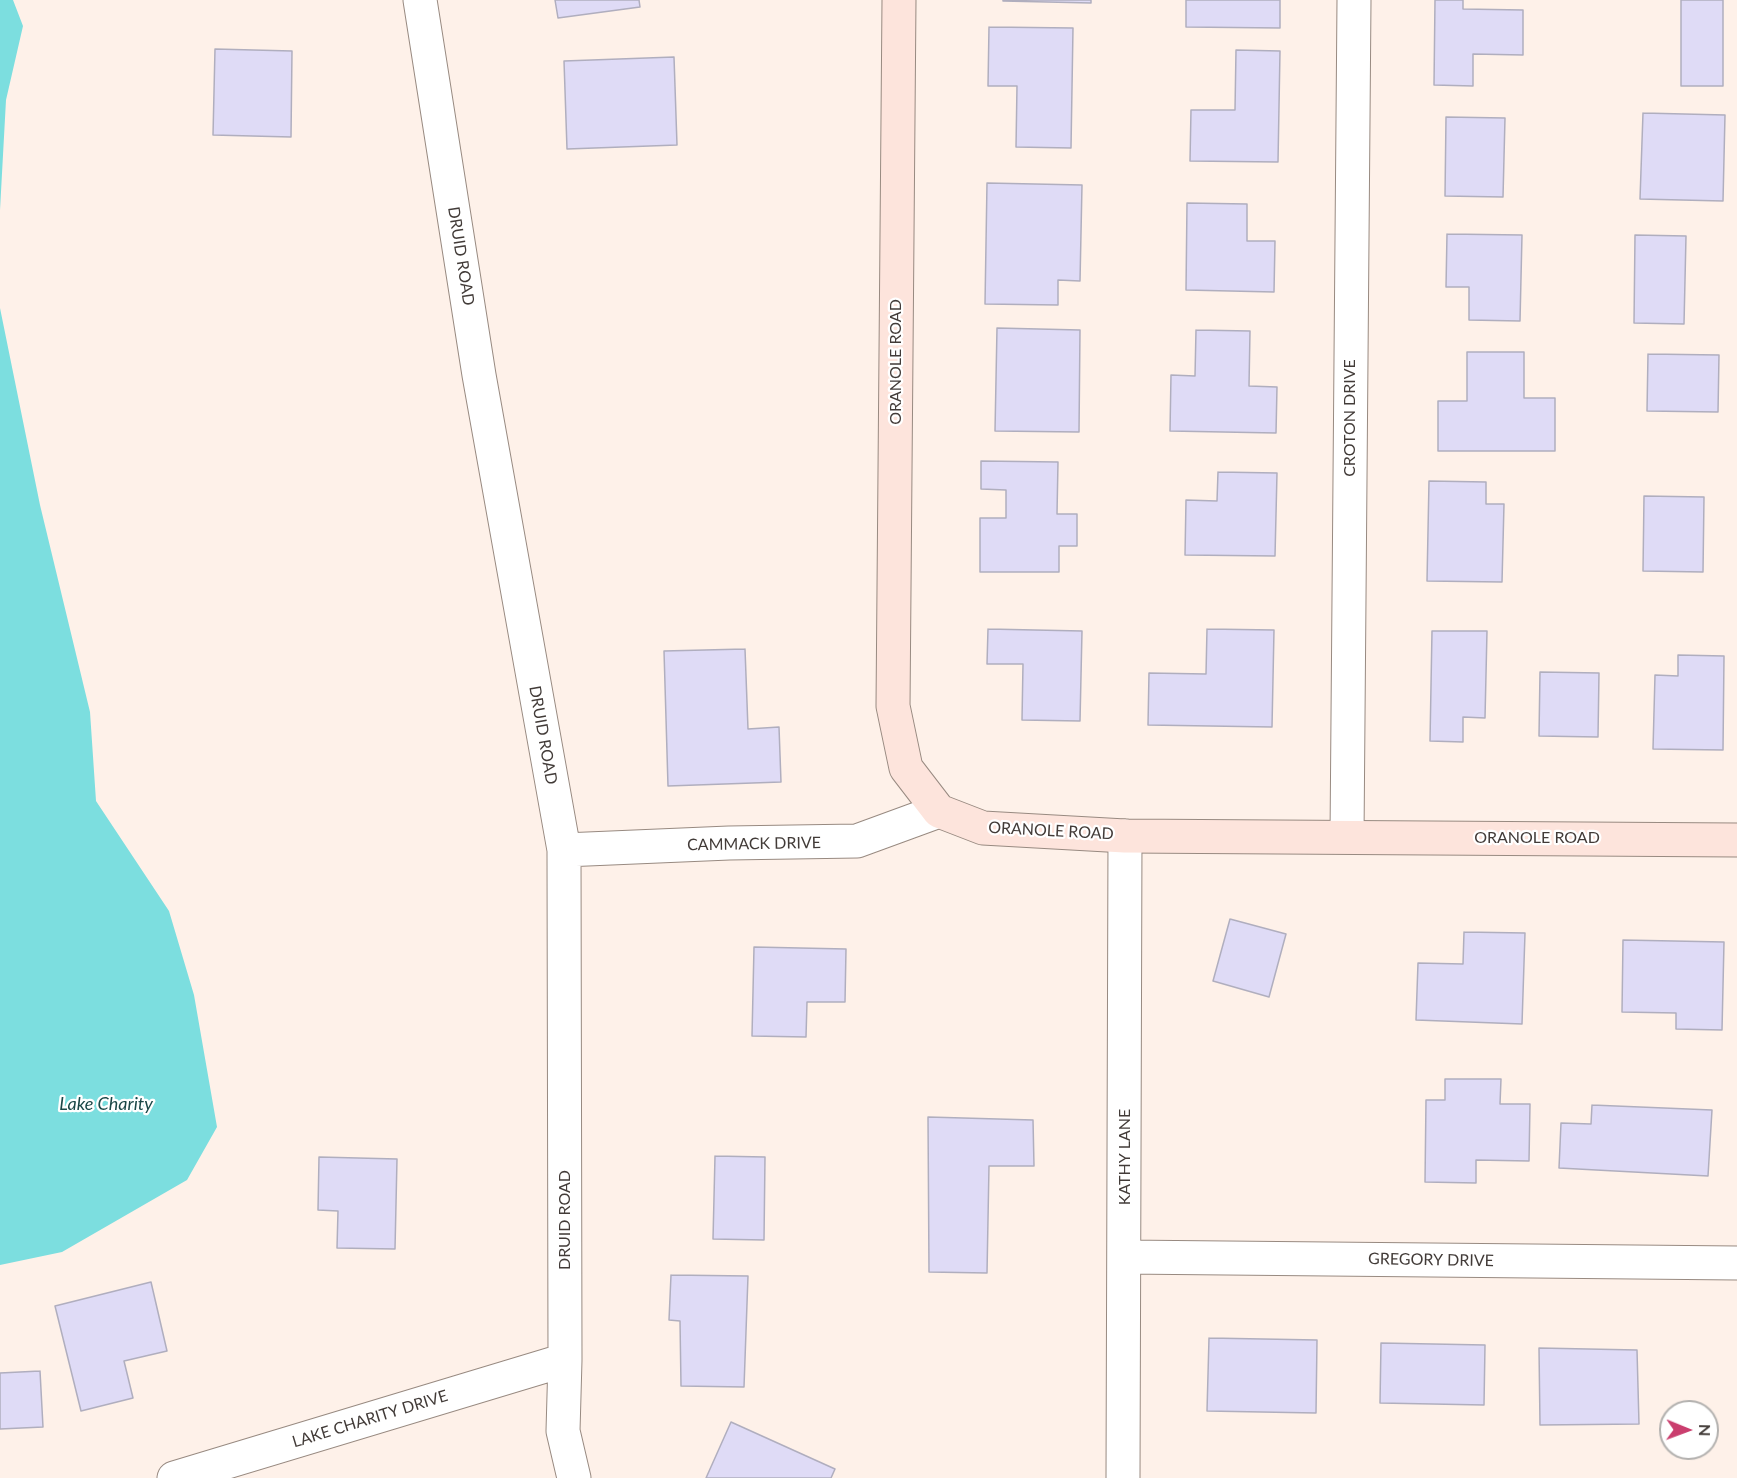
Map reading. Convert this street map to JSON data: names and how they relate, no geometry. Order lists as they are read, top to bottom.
{
  "streets": {
    "street": [
      "DRUID ROAD",
      "ORANOLE ROAD",
      "CROTON DRIVE",
      "CAMMACK DRIVE",
      "KATHY LANE",
      "GREGORY DRIVE",
      "LAKE CHARITY DRIVE"
    ]
  },
  "crossings": [
    ["DRUID ROAD", "CAMMACK DRIVE"],
    ["DRUID ROAD", "LAKE CHARITY DRIVE"],
    ["ORANOLE ROAD", "CROTON DRIVE"],
    ["ORANOLE ROAD", "CAMMACK DRIVE"],
    ["ORANOLE ROAD", "KATHY LANE"],
    ["KATHY LANE", "GREGORY DRIVE"]
  ],
  "water": ["Lake Charity"],
  "north": "right"
}
